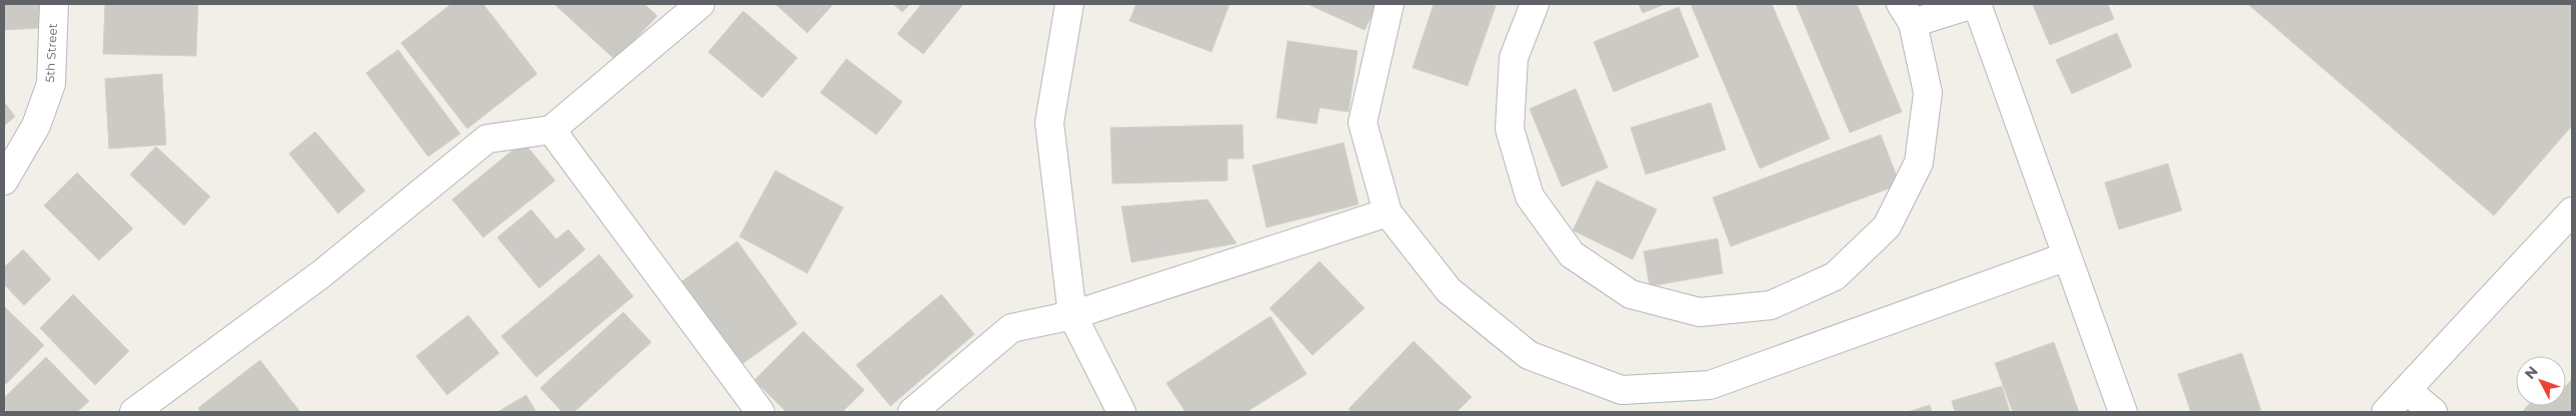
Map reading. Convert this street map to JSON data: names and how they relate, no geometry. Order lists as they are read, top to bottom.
{
  "streets": {
    "street": ["5th Street"]
  },
  "north": "top left"
}
